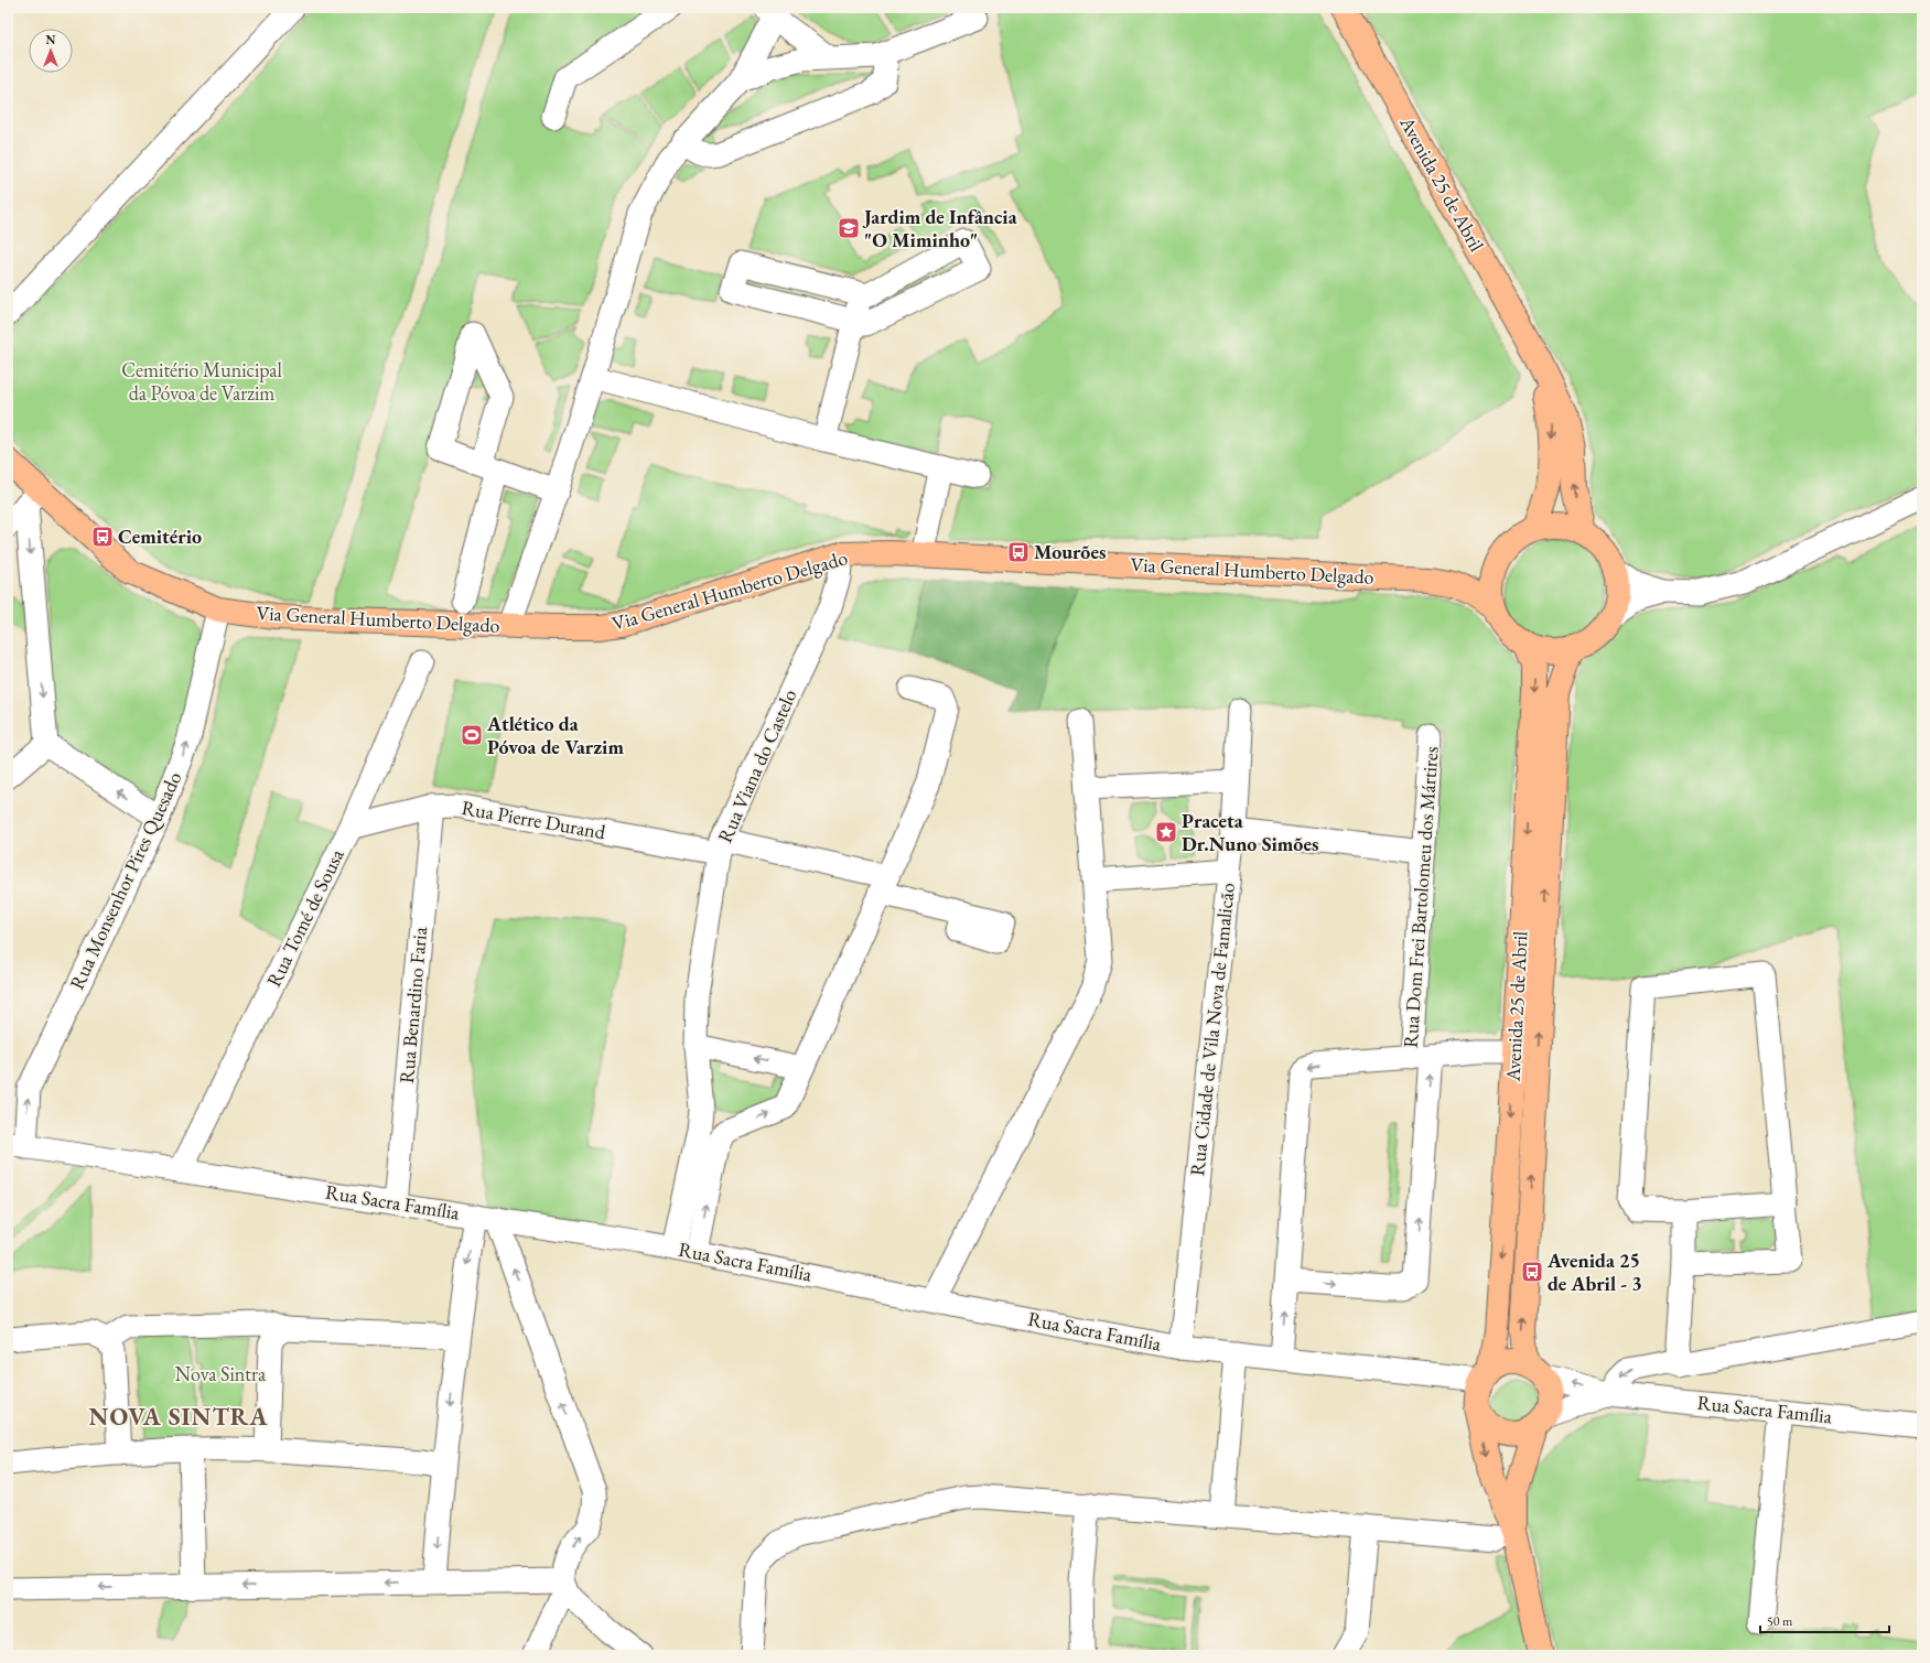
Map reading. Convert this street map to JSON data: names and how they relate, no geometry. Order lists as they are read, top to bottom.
{
  "streets": {
    "main road": ["Avenida 25 de Abril", "Via General Humberto Delgado"],
    "street": [
      "Rua Viana do Castelo",
      "Rua Pierre Durand",
      "Rua Monsenhor Pires Quesado",
      "Rua Dom Frei Bartolomeu dos Mártires",
      "Rua Tomé de Sousa",
      "Rua Benardino Faria",
      "Rua Cidade de Vila Nova de Famalicão",
      "Rua Sacra Família"
    ]
  },
  "crossings": [
    ["Avenida 25 de Abril", "Via General Humberto Delgado"],
    ["Avenida 25 de Abril", "Rua Sacra Família"],
    ["Via General Humberto Delgado", "Rua Viana do Castelo"],
    ["Via General Humberto Delgado", "Rua Monsenhor Pires Quesado"],
    ["Rua Viana do Castelo", "Rua Pierre Durand"],
    ["Rua Viana do Castelo", "Rua Sacra Família"],
    ["Rua Pierre Durand", "Rua Tomé de Sousa"],
    ["Rua Pierre Durand", "Rua Benardino Faria"],
    ["Rua Monsenhor Pires Quesado", "Rua Sacra Família"],
    ["Rua Tomé de Sousa", "Rua Sacra Família"],
    ["Rua Benardino Faria", "Rua Sacra Família"],
    ["Rua Cidade de Vila Nova de Famalicão", "Rua Sacra Família"]
  ],
  "districts": ["NOVA SINTRA"],
  "parks": ["Cemitério Municipal da Póvoa de Varzim", "Nova Sintra"],
  "places": {
    "school or university": ["Jardim de Infância \"O Miminho\""],
    "bus stop": ["Cemitério", "Mourões", "Avenida 25 de Abril - 3"],
    "sports": ["Atlético da Póvoa de Varzim"],
    "place": ["Praceta Dr.Nuno Simões"]
  },
  "scale_bar": "50 m",
  "north": "top"
}
